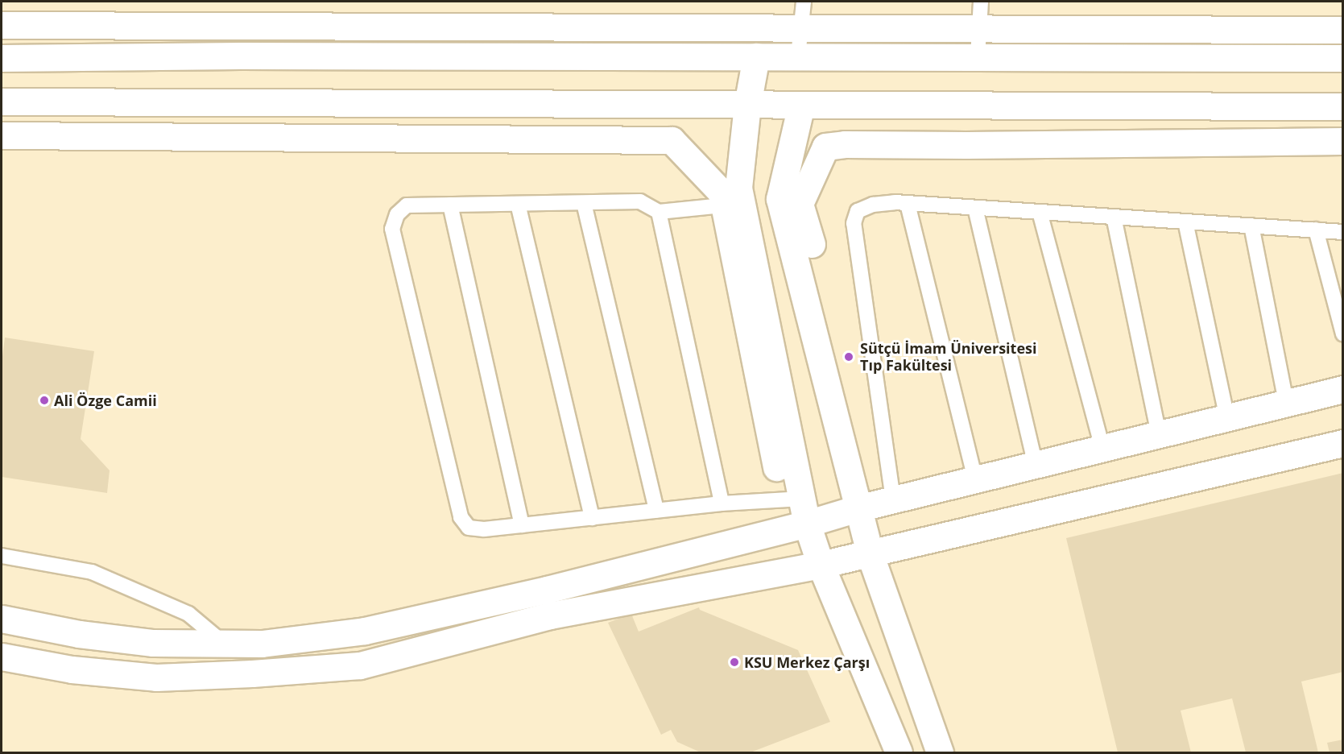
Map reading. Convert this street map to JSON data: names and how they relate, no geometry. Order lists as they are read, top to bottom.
{
  "places": ["Sütçü İmam Üniversitesi Tıp Fakültesi", "Ali Özge Camii", "KSU Merkez Çarşı"]
}
